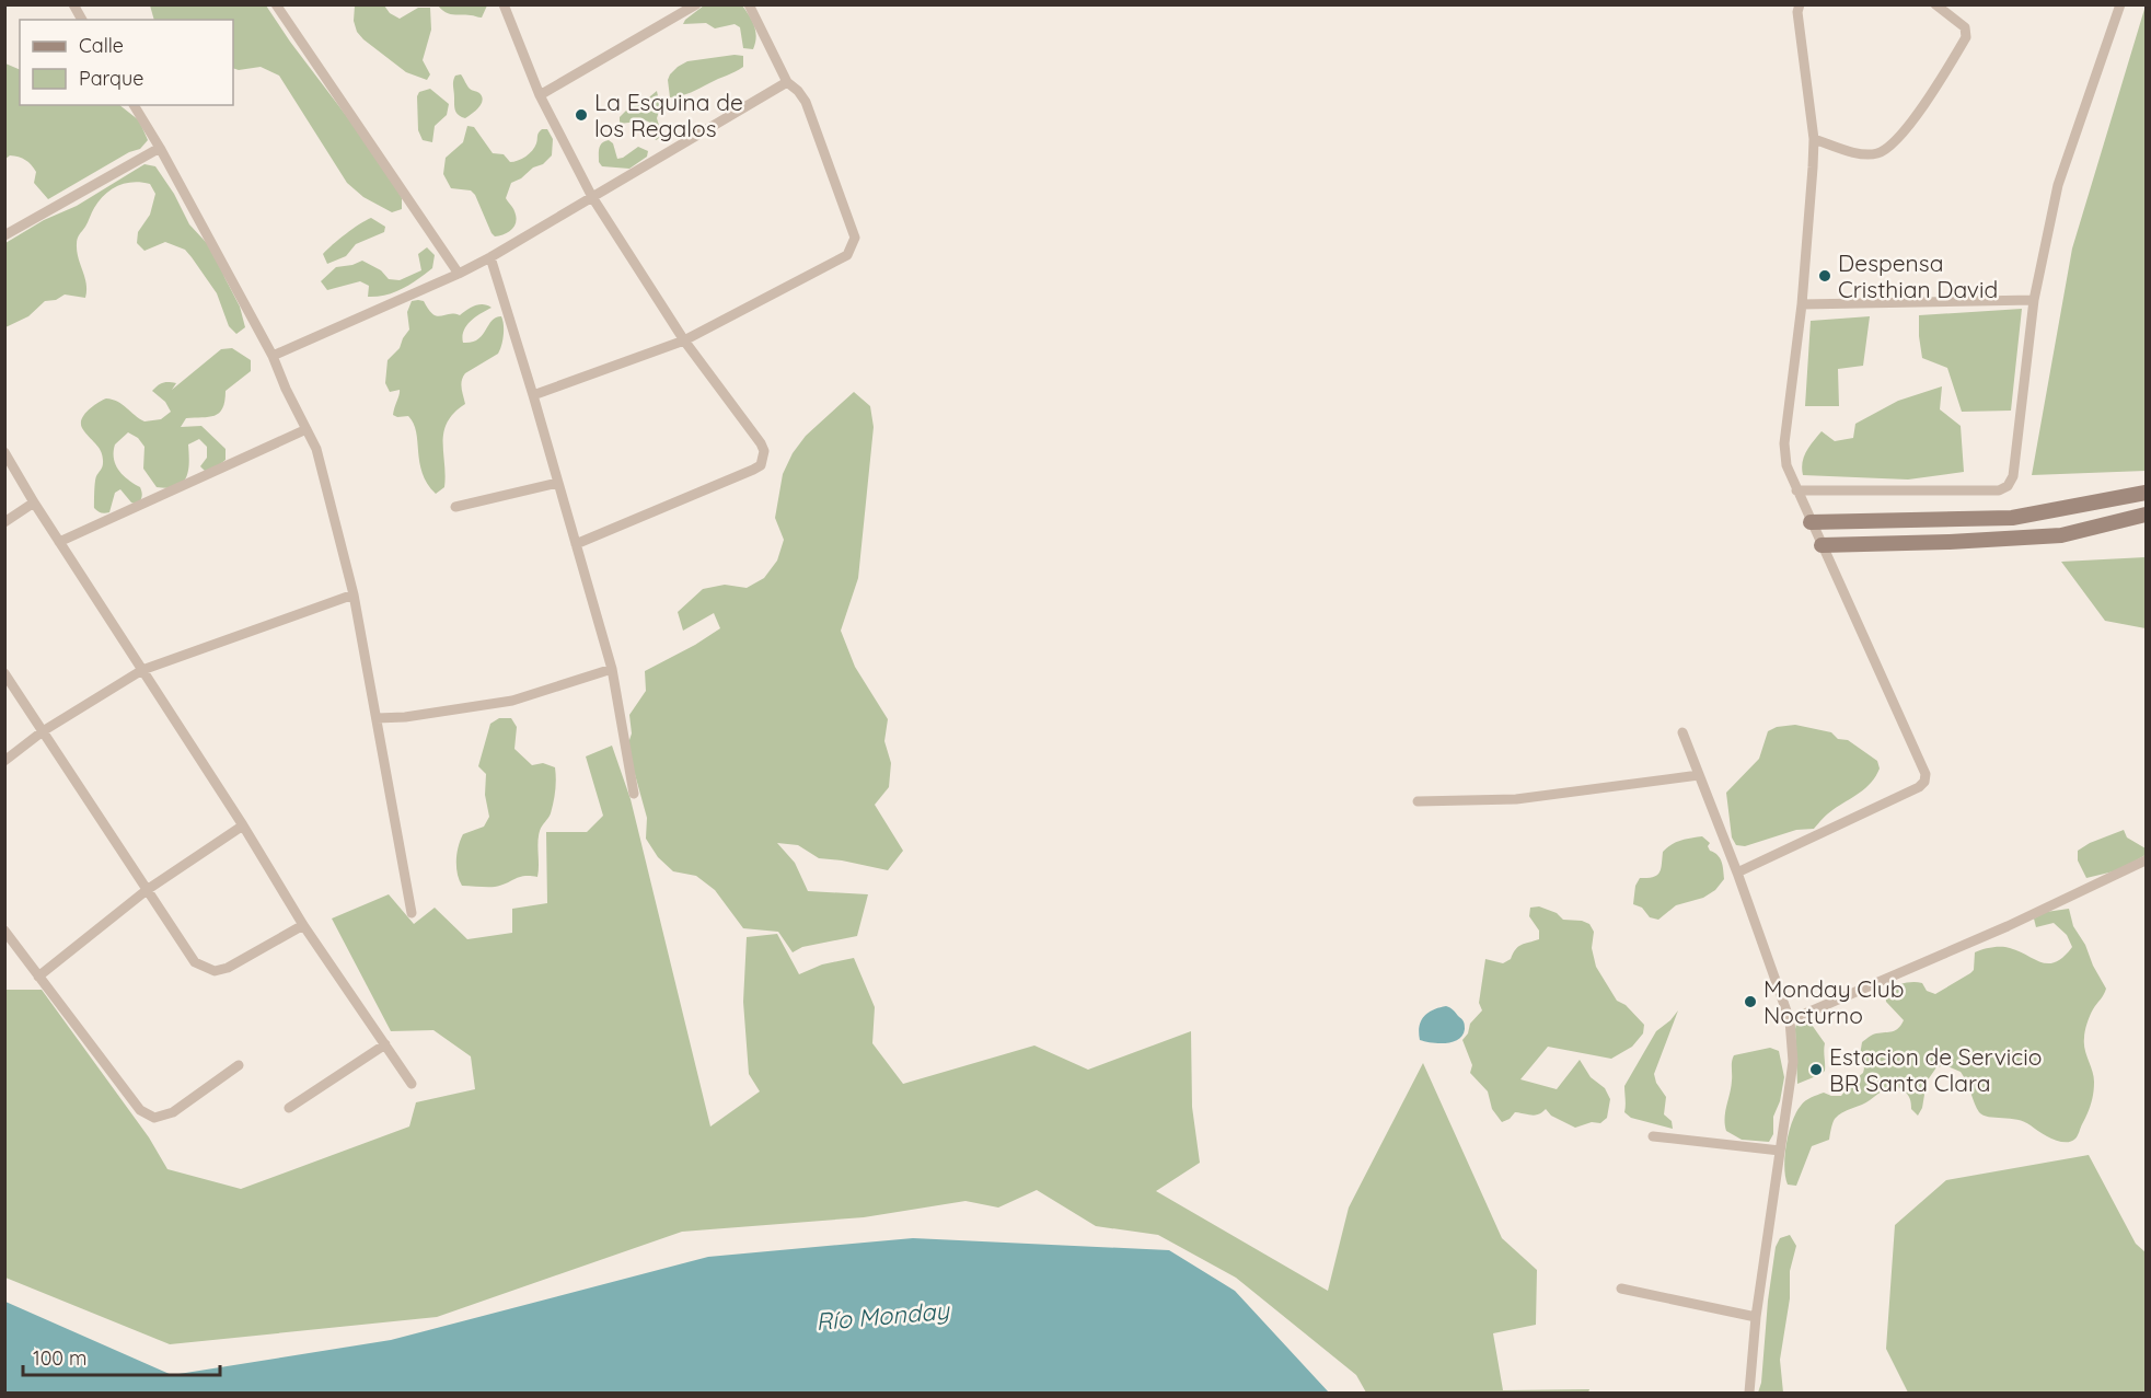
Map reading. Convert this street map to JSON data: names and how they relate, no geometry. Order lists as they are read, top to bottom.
{
  "water": ["Río Monday"],
  "places": [
    "La Esquina de los Regalos",
    "Despensa Cristhian David",
    "Monday Club Nocturno",
    "Estacion de Servicio BR Santa Clara"
  ],
  "legend": ["Calle", "Parque"],
  "scale_bar": "100 m"
}
